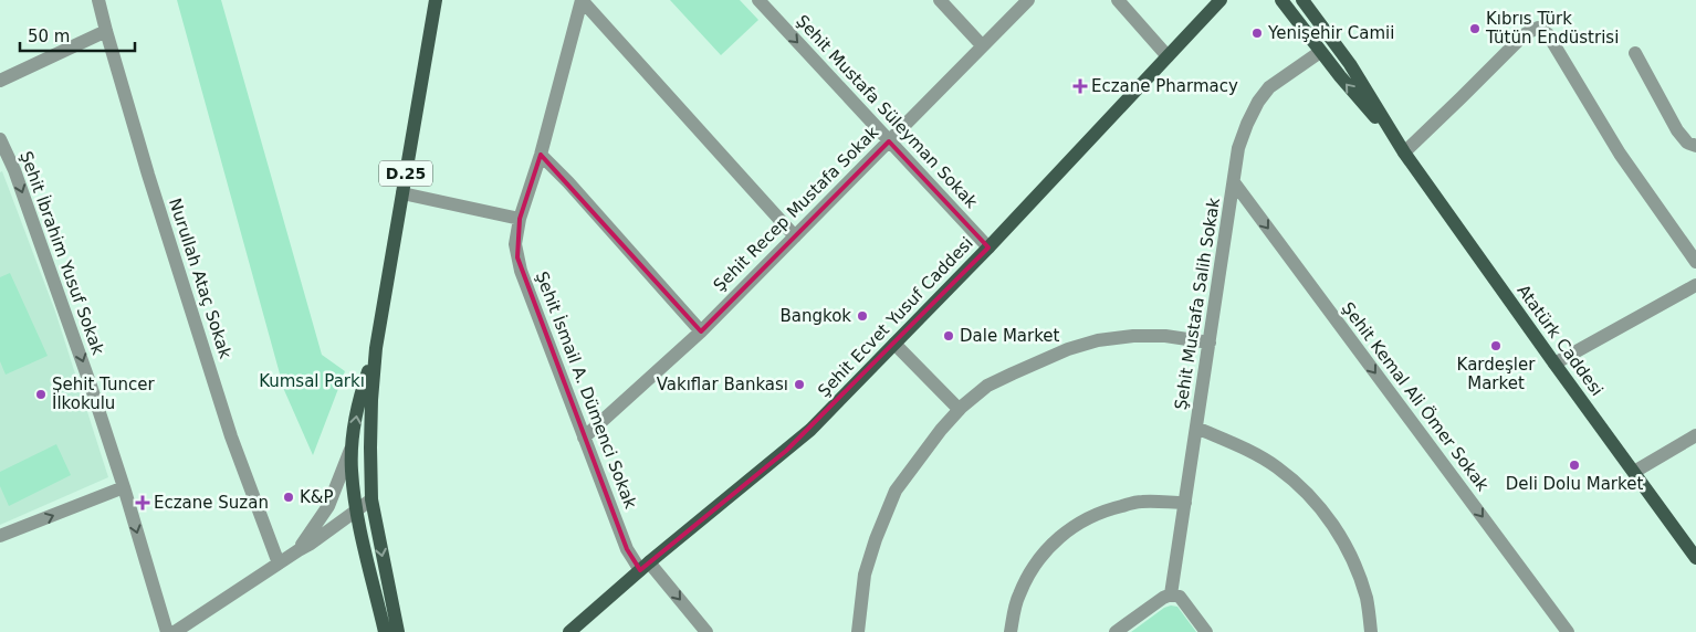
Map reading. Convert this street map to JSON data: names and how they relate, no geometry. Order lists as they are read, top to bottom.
{
  "streets": {
    "main road": ["D.25", "Şehit Ecvet Yusuf Caddesi", "Atatürk Caddesi"],
    "street": [
      "Şehit Mustafa Süleyman Sokak",
      "Şehit Recep Mustafa Sokak",
      "Şehit İbrahim Yusuf Sokak",
      "Nurullah Ataç Sokak",
      "Şehit Mustafa Salih Sokak",
      "Şehit İsmail A. Dümenci Sokak",
      "Şehit Kemal Ali Ömer Sokak"
    ]
  },
  "crossings": [
    ["Şehit Mustafa Süleyman Sokak", "Şehit Recep Mustafa Sokak"],
    ["Şehit Mustafa Süleyman Sokak", "Şehit Ecvet Yusuf Caddesi"],
    ["Şehit Recep Mustafa Sokak", "Şehit İsmail A. Dümenci Sokak"],
    ["Şehit Mustafa Salih Sokak", "Atatürk Caddesi"],
    ["Şehit Mustafa Salih Sokak", "Şehit Kemal Ali Ömer Sokak"],
    ["Şehit Ecvet Yusuf Caddesi", "Şehit İsmail A. Dümenci Sokak"]
  ],
  "one_way": ["Şehit Mustafa Süleyman Sokak", "Şehit İbrahim Yusuf Sokak", "Şehit Kemal Ali Ömer Sokak"],
  "parks": ["Kumsal Parkı"],
  "places": {
    "other": [
      "Kıbrıs Türk Tütün Endüstrisi",
      "Yenişehir Camii",
      "Bangkok",
      "Dale Market",
      "Kardeşler Market",
      "Vakıflar Bankası",
      "Şehit Tuncer İlkokulu",
      "Deli Dolu Market",
      "K&P"
    ],
    "health": ["Eczane Pharmacy", "Eczane Suzan"]
  },
  "scale_bar": "50 m"
}
